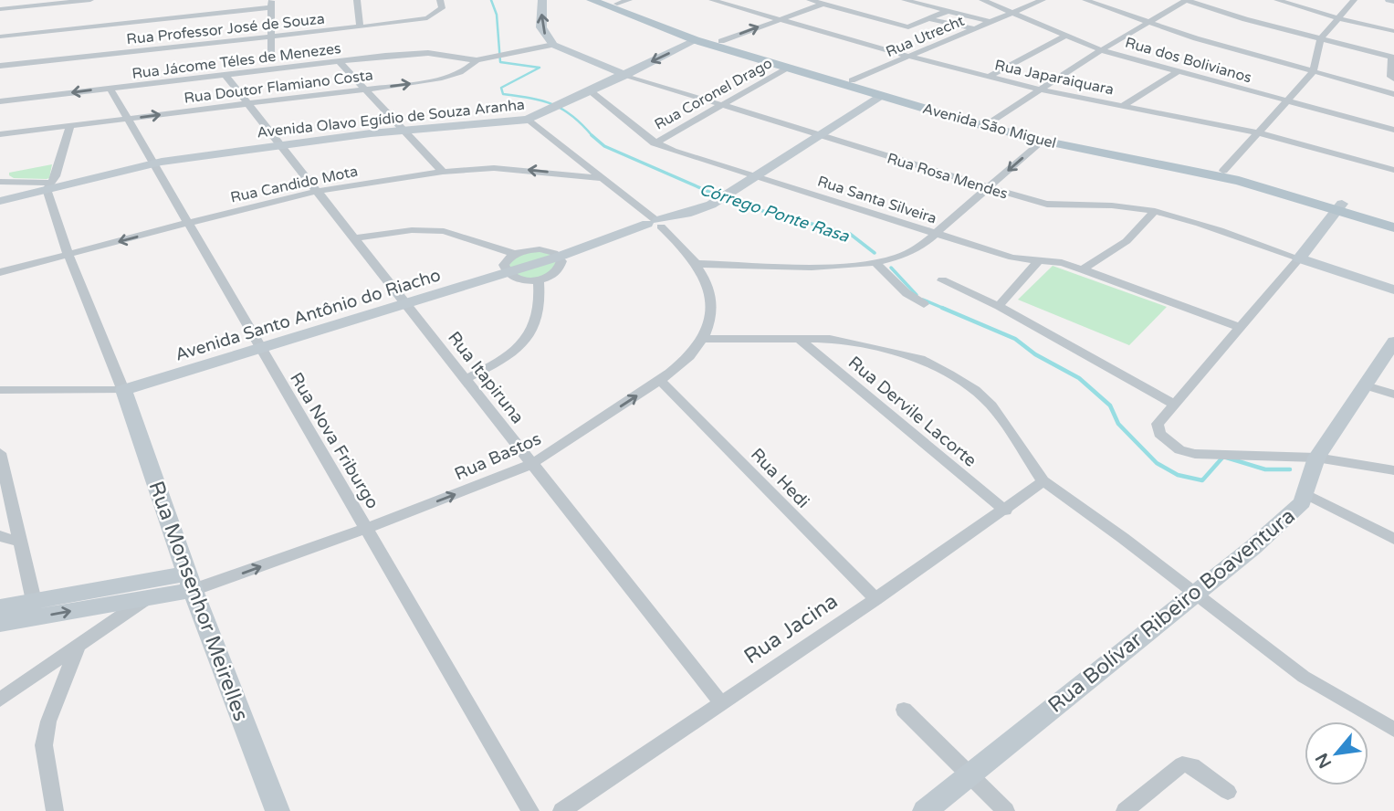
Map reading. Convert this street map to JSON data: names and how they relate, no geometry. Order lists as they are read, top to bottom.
{
  "streets": {
    "main road": [
      "Avenida Olavo Egídio de Souza Aranha",
      "Avenida São Miguel",
      "Rua Rosa Mendes",
      "Avenida Santo Antônio do Riacho",
      "Rua Monsenhor Meirelles",
      "Rua Bolívar Ribeiro Boaventura"
    ],
    "street": [
      "Rua Professor José de Souza",
      "Rua Utrecht",
      "Rua dos Bolivianos",
      "Rua Jácome Téles de Menezes",
      "Rua Japaraiquara",
      "Rua Doutor Flamiano Costa",
      "Rua Coronel Drago",
      "Rua Candido Mota",
      "Rua Santa Silveira",
      "Rua Itapiruna",
      "Rua Dervile Lacorte",
      "Rua Nova Friburgo",
      "Rua Bastos",
      "Rua Hedi",
      "Rua Jacina"
    ]
  },
  "crossings": [
    ["Rua Utrecht", "Rua dos Bolivianos"],
    ["Rua Utrecht", "Rua Japaraiquara"],
    ["Rua Utrecht", "Avenida São Miguel"],
    ["Rua Jácome Téles de Menezes", "Rua Doutor Flamiano Costa"],
    ["Rua Jácome Téles de Menezes", "Rua Itapiruna"],
    ["Rua Jácome Téles de Menezes", "Rua Nova Friburgo"],
    ["Rua Doutor Flamiano Costa", "Rua Rosa Mendes"],
    ["Rua Doutor Flamiano Costa", "Rua Itapiruna"],
    ["Rua Doutor Flamiano Costa", "Rua Nova Friburgo"],
    ["Rua Coronel Drago", "Avenida São Miguel"],
    ["Rua Coronel Drago", "Rua Rosa Mendes"],
    ["Rua Coronel Drago", "Rua Santa Silveira"],
    ["Avenida Olavo Egídio de Souza Aranha", "Avenida São Miguel"],
    ["Avenida Olavo Egídio de Souza Aranha", "Rua Rosa Mendes"],
    ["Avenida Olavo Egídio de Souza Aranha", "Rua Santa Silveira"],
    ["Avenida Olavo Egídio de Souza Aranha", "Rua Itapiruna"],
    ["Avenida Olavo Egídio de Souza Aranha", "Rua Nova Friburgo"],
    ["Avenida Olavo Egídio de Souza Aranha", "Rua Bastos"],
    ["Avenida São Miguel", "Avenida Santo Antônio do Riacho"],
    ["Rua Rosa Mendes", "Avenida Santo Antônio do Riacho"],
    ["Rua Candido Mota", "Rua Itapiruna"],
    ["Rua Candido Mota", "Rua Nova Friburgo"],
    ["Rua Candido Mota", "Rua Bastos"],
    ["Rua Santa Silveira", "Avenida Santo Antônio do Riacho"],
    ["Avenida Santo Antônio do Riacho", "Rua Itapiruna"],
    ["Avenida Santo Antônio do Riacho", "Rua Nova Friburgo"],
    ["Avenida Santo Antônio do Riacho", "Rua Bastos"],
    ["Avenida Santo Antônio do Riacho", "Rua Monsenhor Meirelles"],
    ["Rua Itapiruna", "Rua Bastos"],
    ["Rua Itapiruna", "Rua Jacina"],
    ["Rua Dervile Lacorte", "Rua Jacina"],
    ["Rua Nova Friburgo", "Rua Bastos"],
    ["Rua Bastos", "Rua Hedi"],
    ["Rua Bastos", "Rua Monsenhor Meirelles"],
    ["Rua Hedi", "Rua Jacina"]
  ],
  "one_way": ["Rua Bastos"],
  "water": ["Córrego Ponte Rasa"],
  "north": "bottom left"
}
